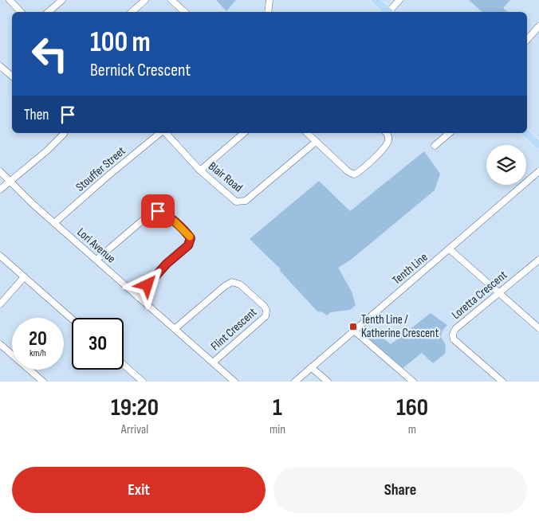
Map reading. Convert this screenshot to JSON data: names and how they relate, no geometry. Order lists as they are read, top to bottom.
{
  "streets": {
    "street": [
      "Stouffer Street",
      "Blair Road",
      "Lori Avenue",
      "Tenth Line",
      "Loretta Crescent",
      "Flint Crescent"
    ]
  },
  "crossings": [
    ["Stouffer Street", "Lori Avenue"],
    ["Lori Avenue", "Flint Crescent"]
  ],
  "places": {
    "transit": ["Tenth Line / Katherine Crescent"]
  },
  "page": {
    "turn": ["100 m", "Bernick Crescent"],
    "then": "Then",
    "speed": "20 km/h",
    "limit": "30",
    "eta": [
      "19:20",
      "Arrival",
      "1",
      "min",
      "160",
      "m"
    ],
    "buttons": ["Exit", "Share"]
  }
}
